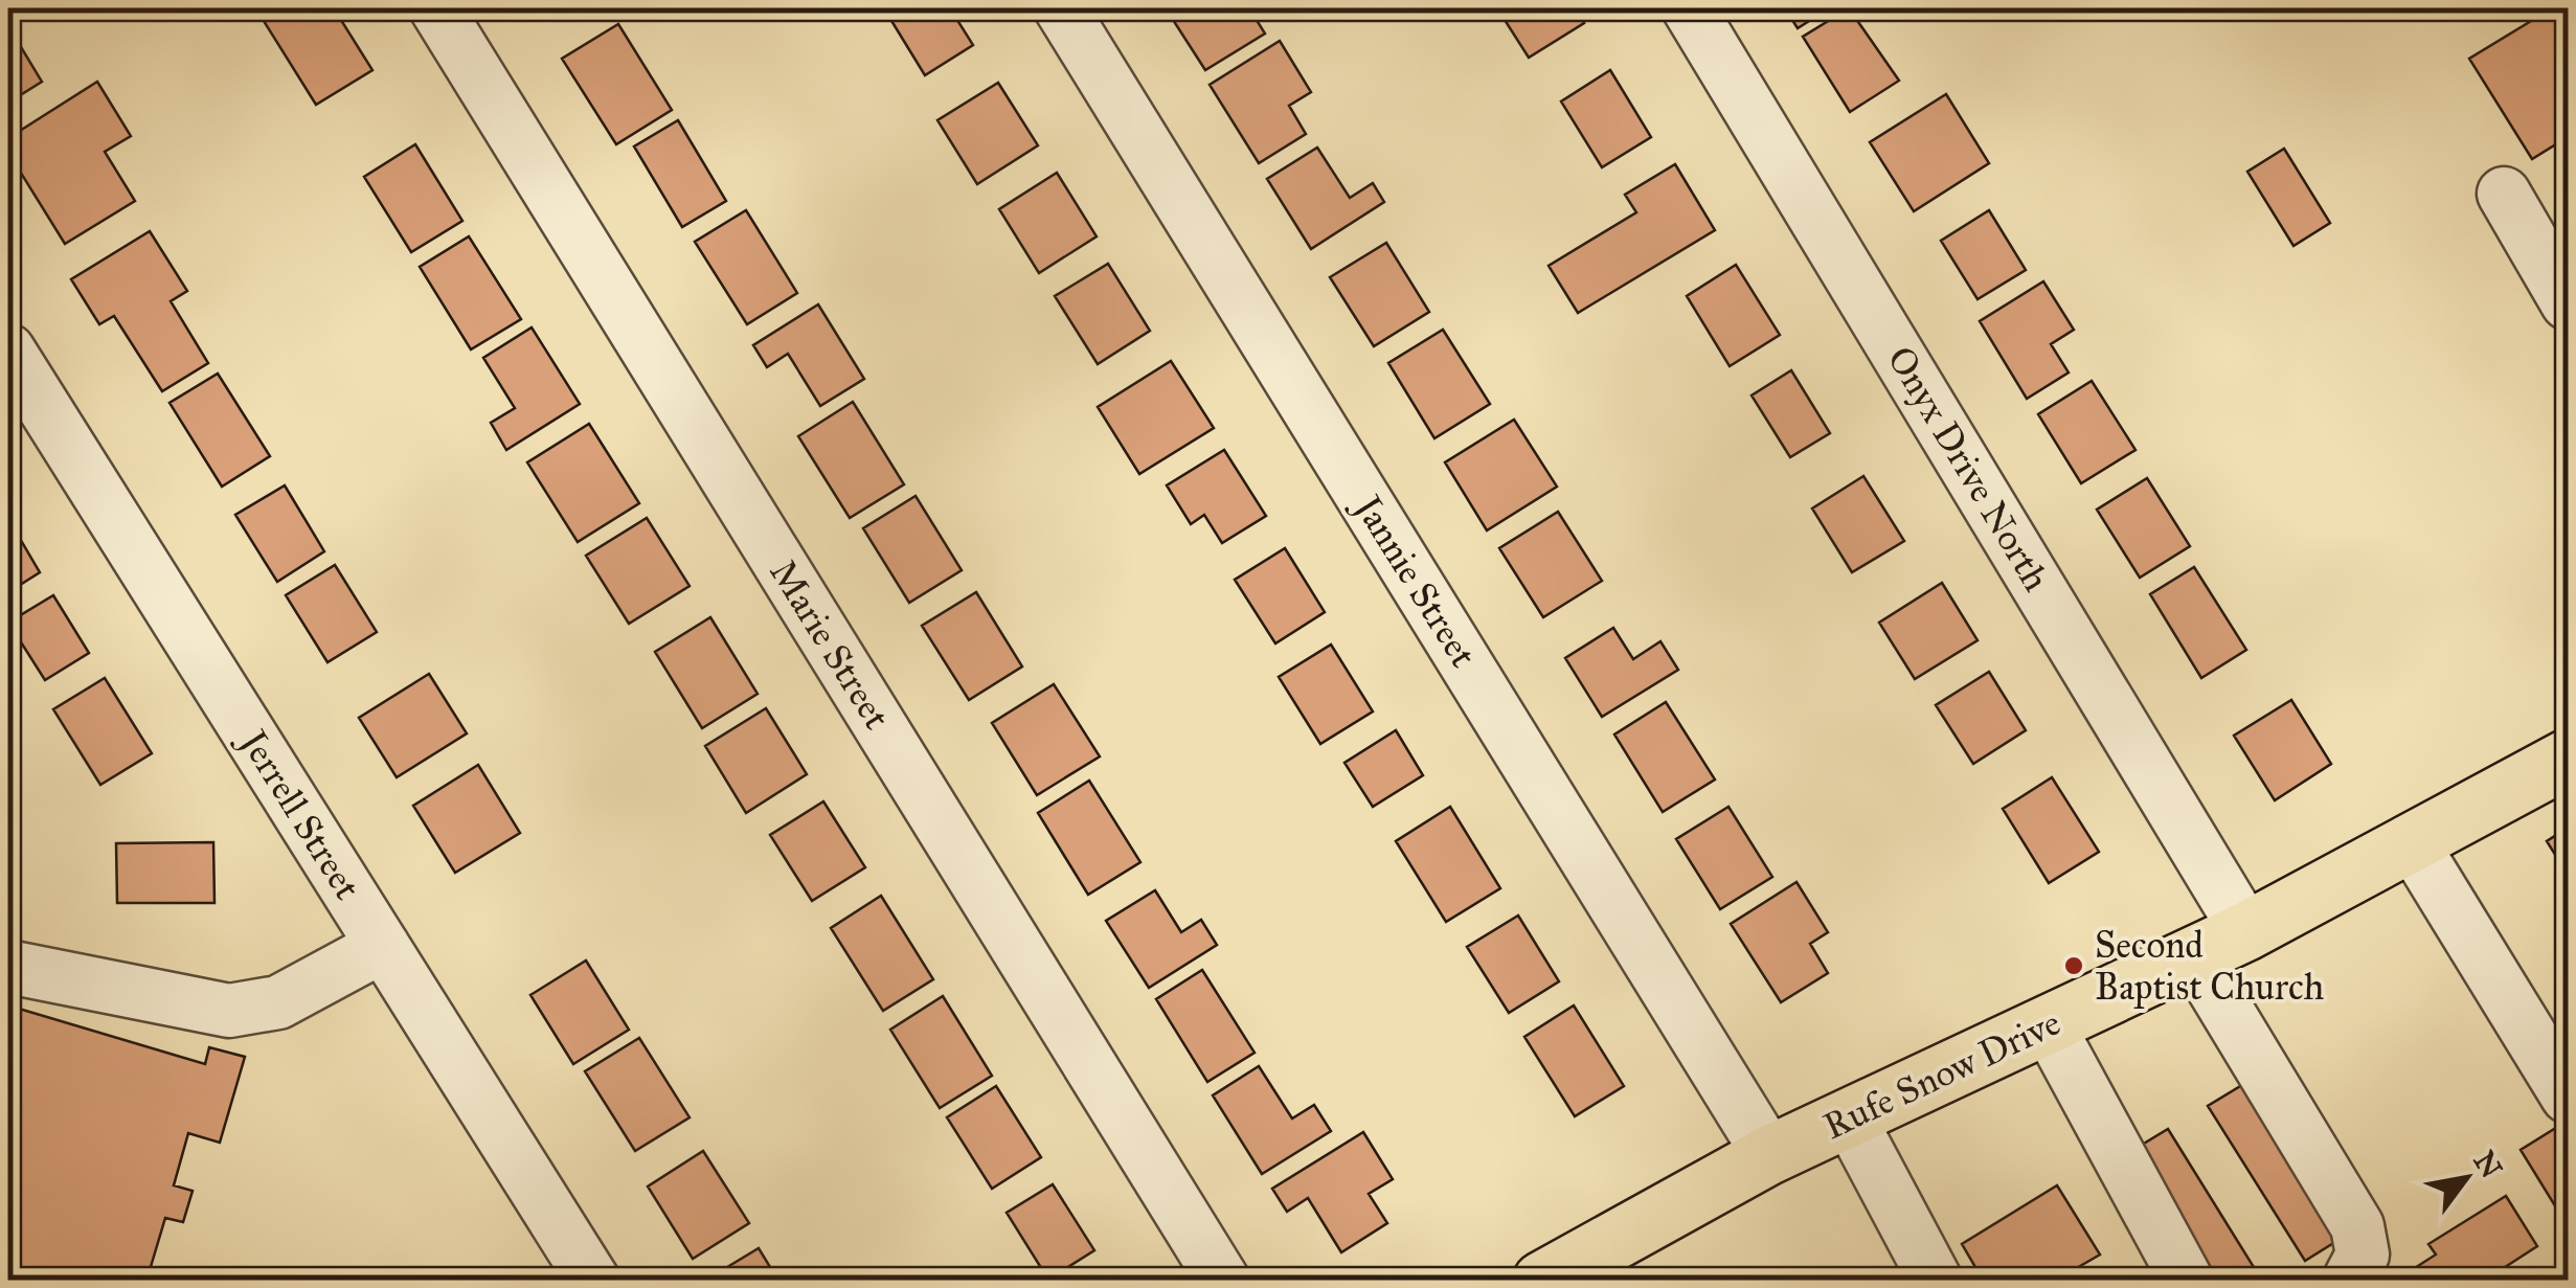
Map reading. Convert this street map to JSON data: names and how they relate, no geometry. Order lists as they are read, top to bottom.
{
  "streets": {
    "main road": ["Rufe Snow Drive"],
    "street": [
      "Onyx Drive North",
      "Jannie Street",
      "Marie Street",
      "Jerrell Street"
    ]
  },
  "crossings": [
    ["Onyx Drive North", "Rufe Snow Drive"],
    ["Jannie Street", "Rufe Snow Drive"]
  ],
  "places": ["Second Baptist Church"],
  "north": "top right"
}
